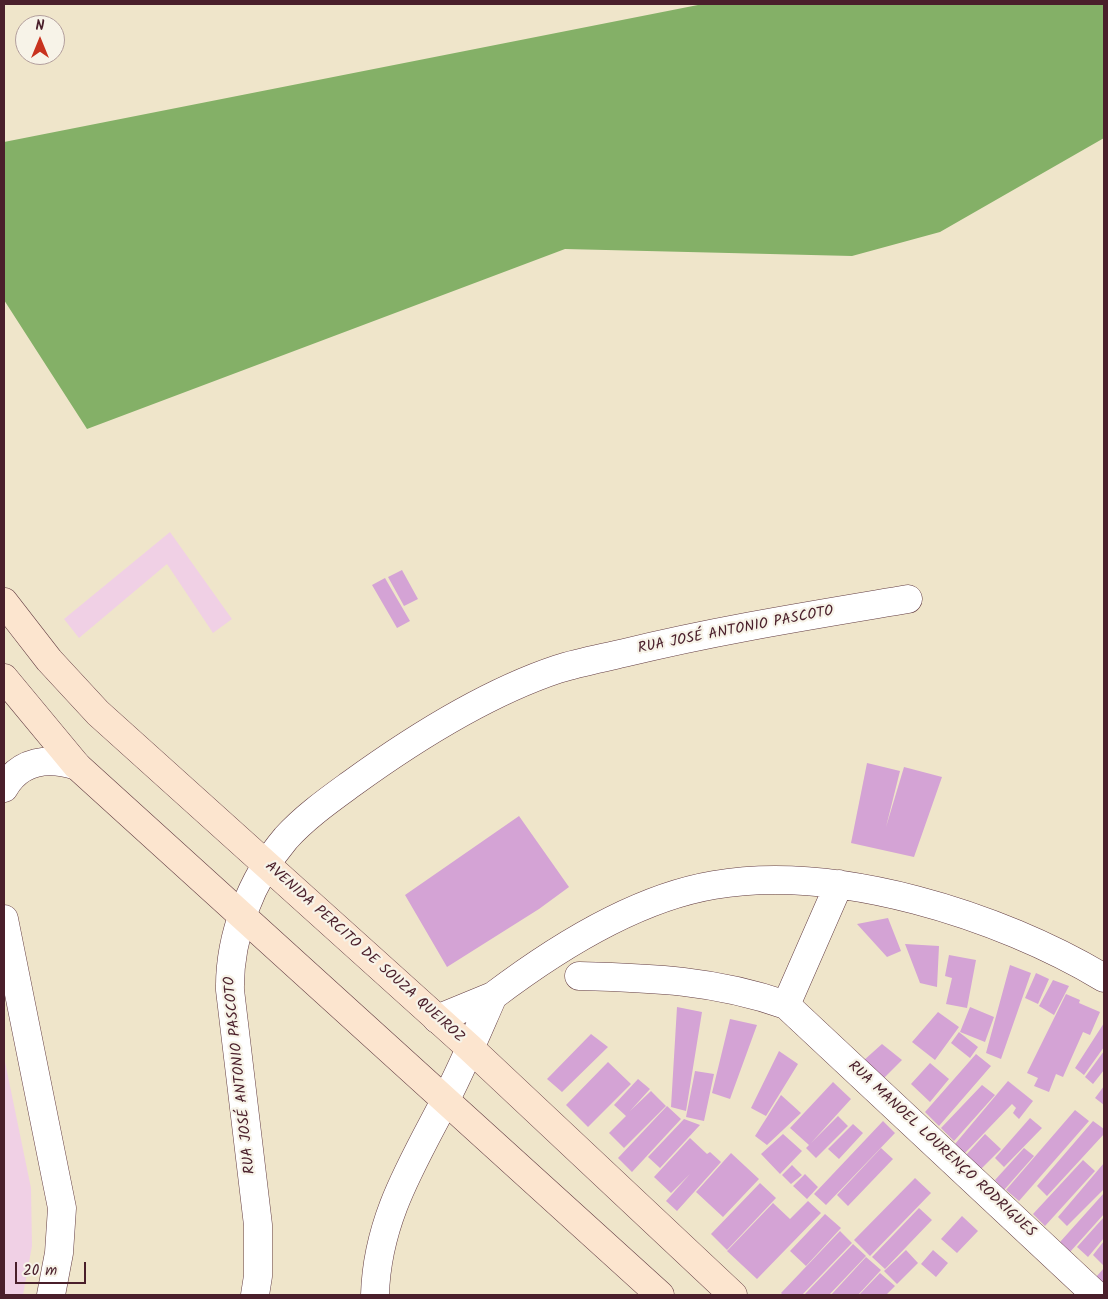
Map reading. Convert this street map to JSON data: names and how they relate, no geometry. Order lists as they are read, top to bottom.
{
  "streets": {
    "main road": ["AVENIDA PERCITO DE SOUZA QUEIROZ"],
    "street": ["RUA JOSÉ ANTONIO PASCOTO", "RUA MANOEL LOURENÇO RODRIGUES"]
  },
  "crossings": [
    ["RUA JOSÉ ANTONIO PASCOTO", "AVENIDA PERCITO DE SOUZA QUEIROZ"]
  ],
  "scale_bar": "20 m",
  "north": "top"
}
